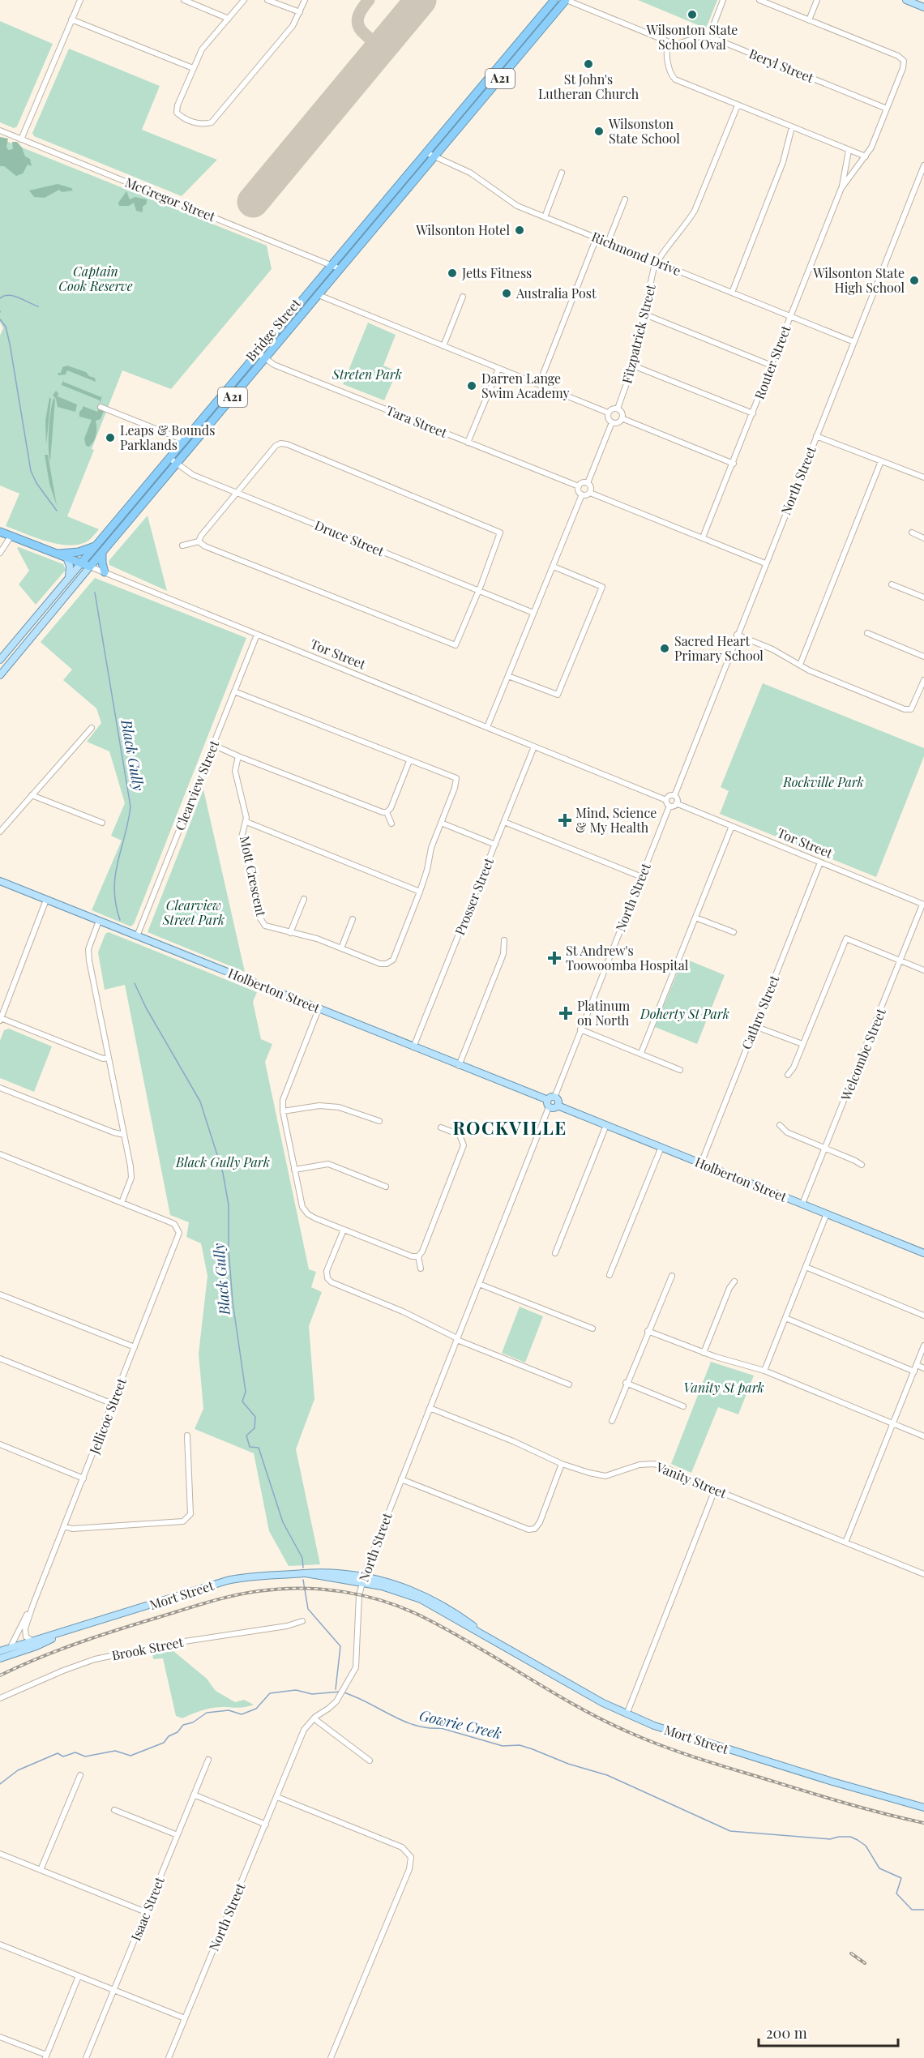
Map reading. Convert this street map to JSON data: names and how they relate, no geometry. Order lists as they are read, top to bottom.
{
  "streets": {
    "highway": ["A21", "Bridge Street", "Tor Street"],
    "main road": ["Holberton Street", "Mort Street"],
    "street": [
      "Beryl Street",
      "McGregor Street",
      "Richmond Drive",
      "Fitzpatrick Street",
      "Router Street",
      "Tara Street",
      "North Street",
      "Druce Street",
      "Clearview Street",
      "Mott Crescent",
      "Prosser Street",
      "Cathro Street",
      "Welcombe Street",
      "Jellicoe Street",
      "Vanity Street",
      "Brook Street",
      "Isaac Street"
    ]
  },
  "crossings": [
    ["Beryl Street", "Router Street"],
    ["McGregor Street", "Bridge Street"],
    ["Richmond Drive", "Bridge Street"],
    ["Richmond Drive", "Fitzpatrick Street"],
    ["Richmond Drive", "Router Street"],
    ["Richmond Drive", "North Street"],
    ["Bridge Street", "Tara Street"],
    ["Bridge Street", "Druce Street"],
    ["Bridge Street", "Tor Street"],
    ["North Street", "Tor Street"],
    ["North Street", "Holberton Street"],
    ["North Street", "Vanity Street"],
    ["North Street", "Mort Street"],
    ["Tor Street", "Clearview Street"],
    ["Tor Street", "Prosser Street"],
    ["Tor Street", "Cathro Street"],
    ["Tor Street", "Welcombe Street"],
    ["Clearview Street", "Holberton Street"],
    ["Prosser Street", "Holberton Street"],
    ["Holberton Street", "Cathro Street"],
    ["Holberton Street", "Welcombe Street"],
    ["Jellicoe Street", "Mort Street"]
  ],
  "districts": ["ROCKVILLE"],
  "water": ["Black Gully", "Gowrie Creek"],
  "parks": [
    "Captain Cook Reserve",
    "Streten Park",
    "Rockville Park",
    "Clearview Street Park",
    "Doherty St Park",
    "Black Gully Park",
    "Vanity St park"
  ],
  "places": {
    "other": [
      "Wilsonton State School Oval",
      "St John's Lutheran Church",
      "Wilsonston State School",
      "Wilsonton Hotel",
      "Jetts Fitness",
      "Wilsonton State High School",
      "Australia Post",
      "Darren Lange Swim Academy",
      "Leaps & Bounds Parklands",
      "Sacred Heart Primary School"
    ],
    "health": ["Mind, Science & My Health", "St Andrew's Toowoomba Hospital", "Platinum on North"]
  },
  "scale_bar": "200 m"
}
